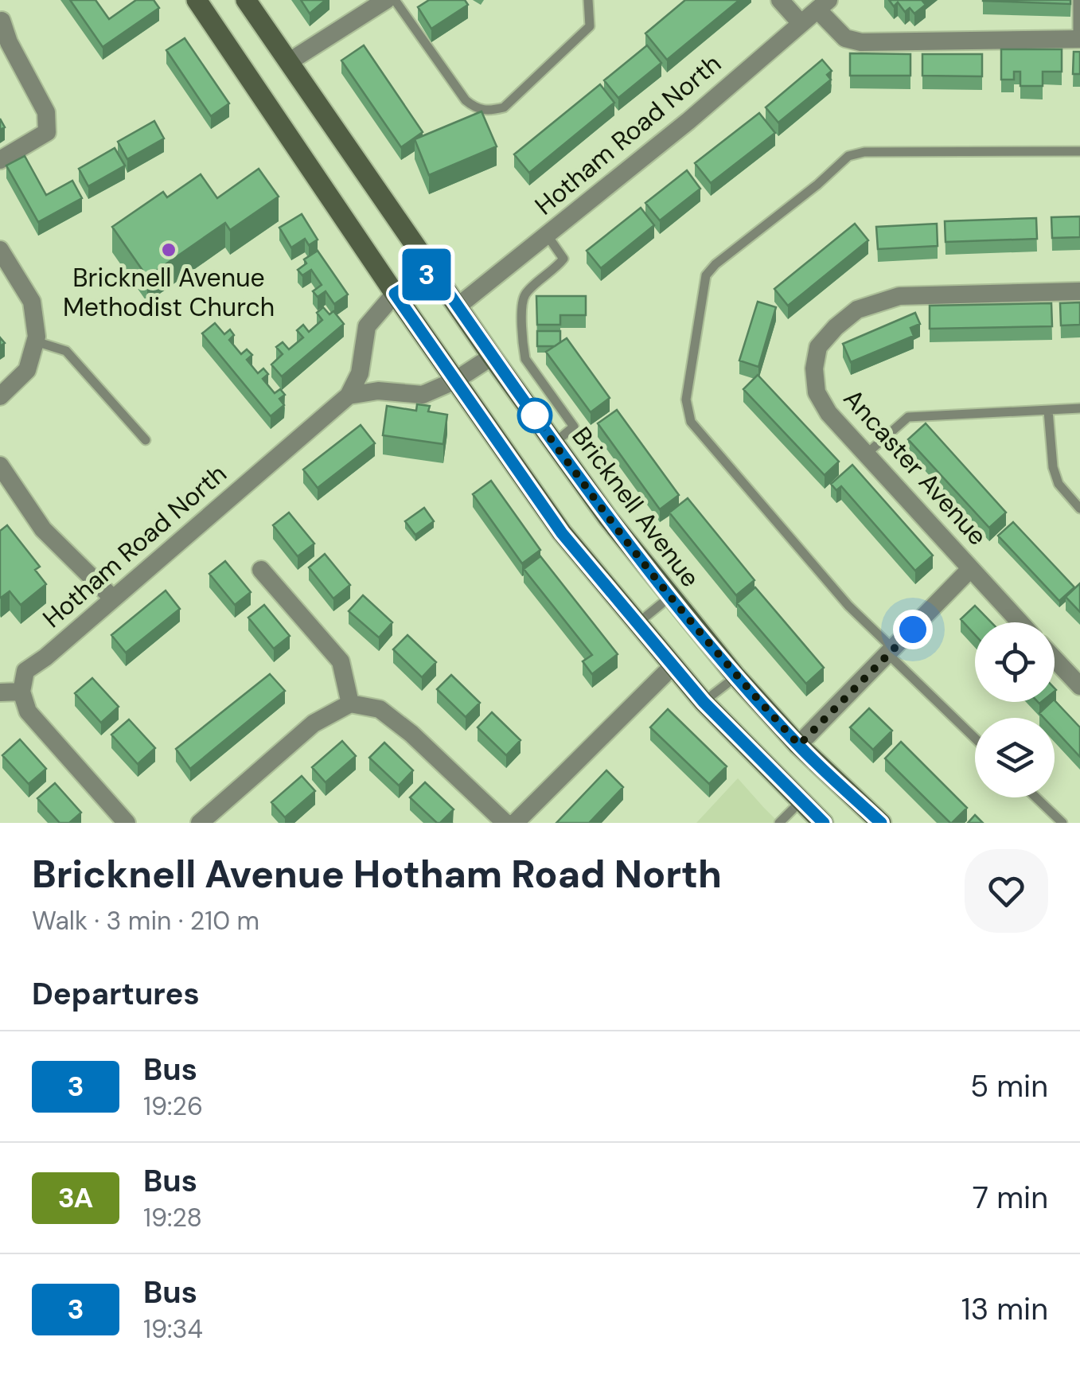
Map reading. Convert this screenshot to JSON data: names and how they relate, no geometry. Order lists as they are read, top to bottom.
{
  "streets": {
    "street": ["Hotham Road North", "Ancaster Avenue", "Bricknell Avenue"]
  },
  "crossings": [
    ["Hotham Road North", "Bricknell Avenue"],
    ["Ancaster Avenue", "Bricknell Avenue"]
  ],
  "places": ["Bricknell Avenue Methodist Church"],
  "lines": ["bus line 3"],
  "page": {
    "on_map": "3",
    "heading": [
      ["Bricknell Avenue Hotham Road North", "Walk · 3 min · 210 m"],
      "Departures"
    ],
    "list": [
      {
        "mark": "3",
        "name": "Bus",
        "note": "19:26",
        "value": "5 min"
      },
      {
        "mark": "3A",
        "name": "Bus",
        "note": "19:28",
        "value": "7 min"
      },
      {
        "mark": "3",
        "name": "Bus",
        "note": "19:34",
        "value": "13 min"
      }
    ]
  }
}
